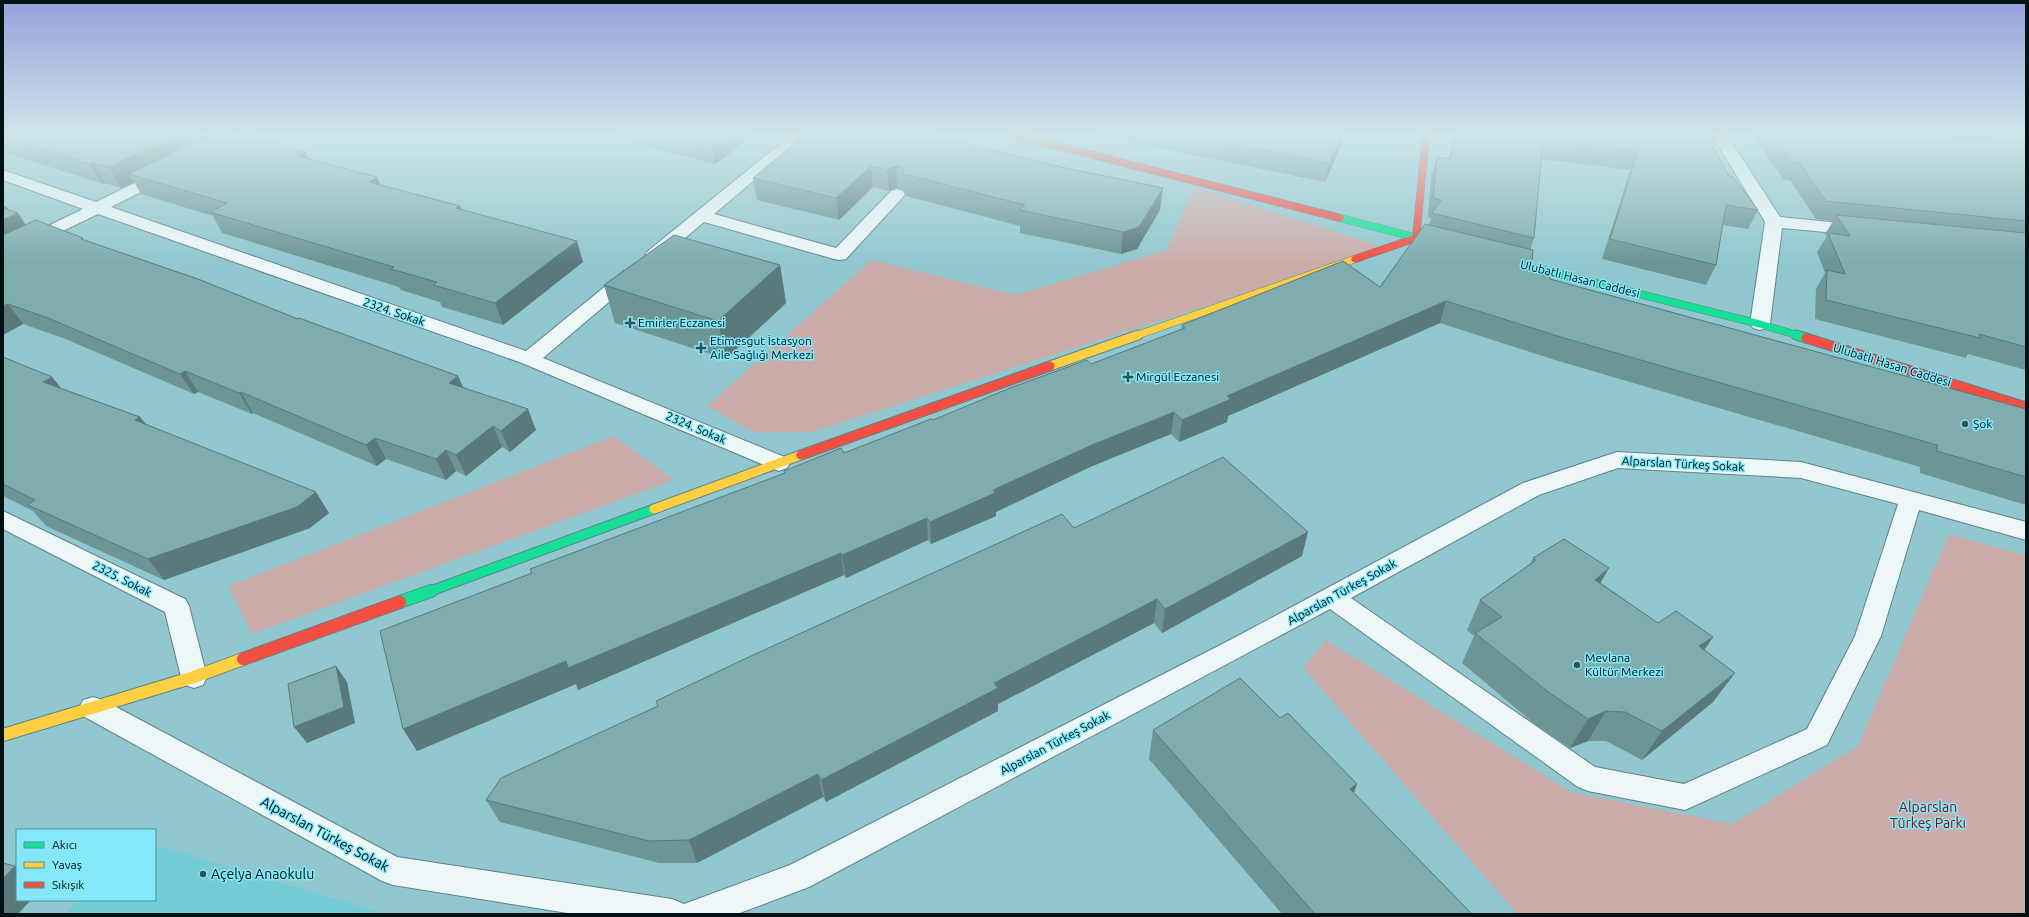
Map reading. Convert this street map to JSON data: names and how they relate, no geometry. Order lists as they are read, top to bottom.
{
  "streets": {
    "street": [
      "Ulubatlı Hasan Caddesi",
      "2324. Sokak",
      "Alparslan Türkeş Sokak",
      "2325. Sokak"
    ]
  },
  "parks": ["Alparslan Türkeş Parkı"],
  "places": {
    "health": ["Emirler Eczanesi", "Etimesgut İstasyon Aile Sağlığı Merkezi", "Mirgül Eczanesi"],
    "other": ["Şok", "Mevlana Kültür Merkezi", "Açelya Anaokulu"]
  },
  "legend": ["Akıcı", "Yavaş", "Sıkışık"]
}
